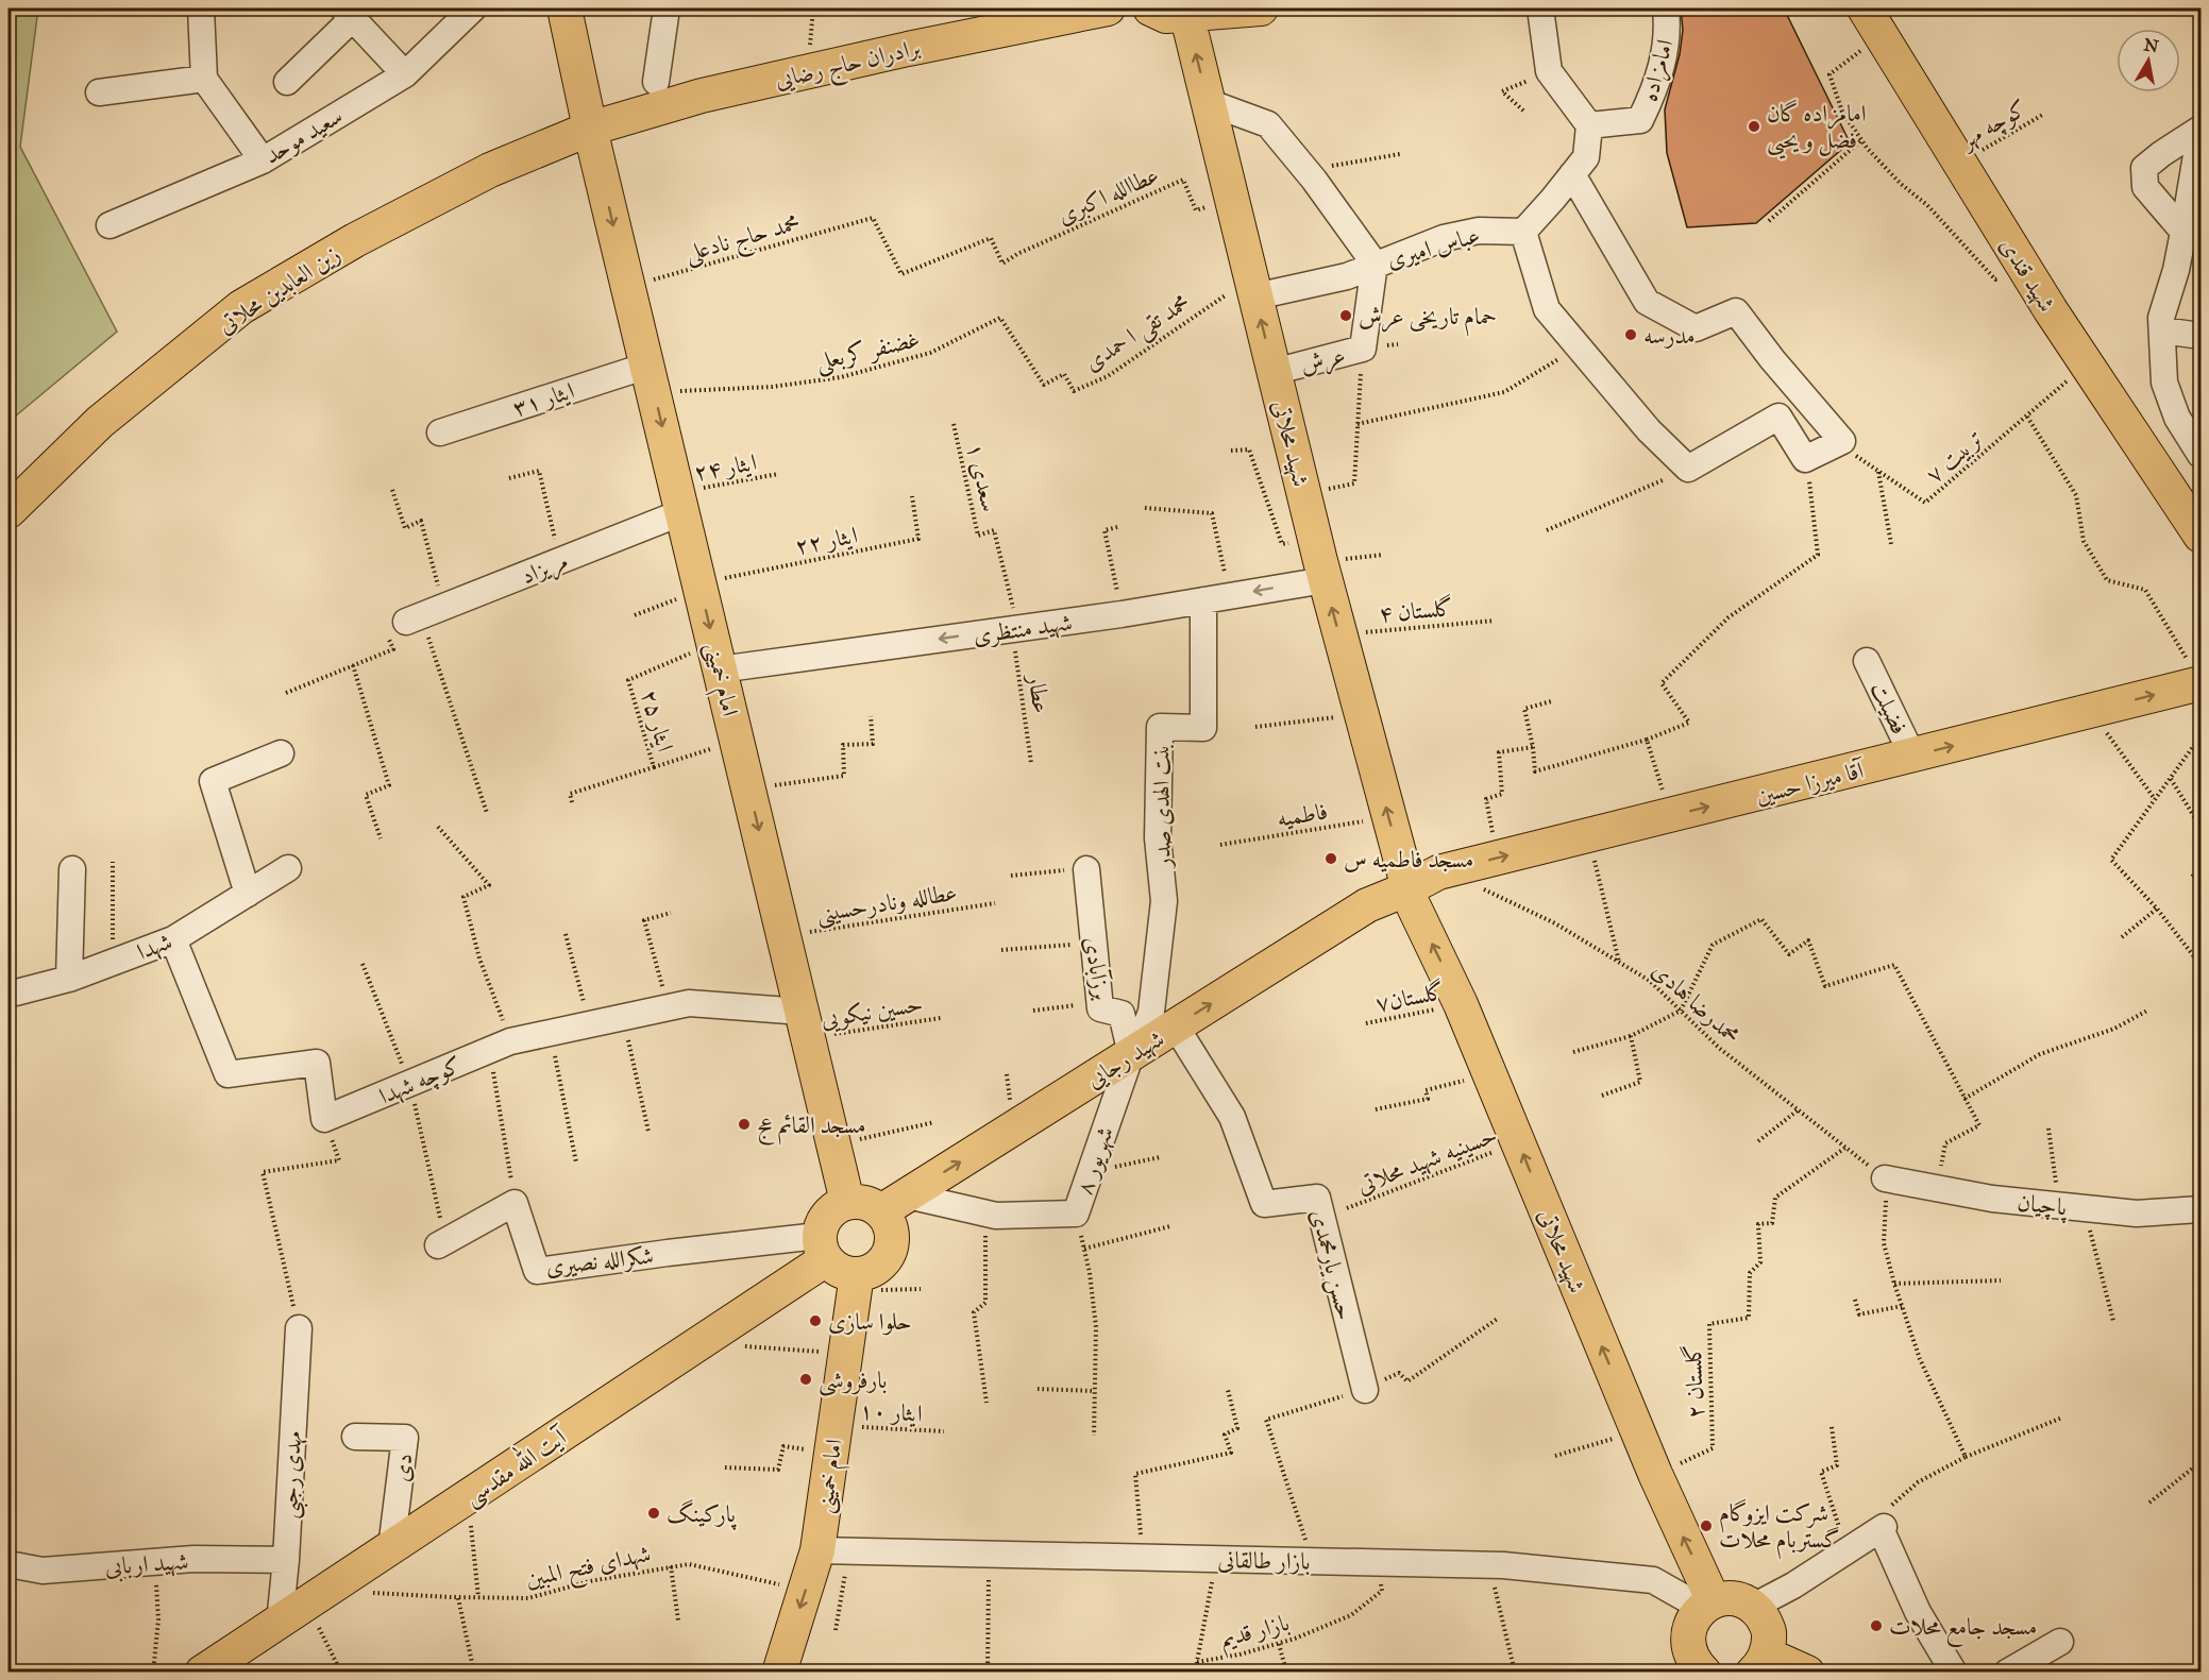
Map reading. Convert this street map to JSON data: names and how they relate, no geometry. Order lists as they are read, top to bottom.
{
  "streets": {
    "main road": [
      "برادران حاج رضایی",
      "شهید قندی",
      "زین العابدین محلاتی",
      "شهید محلاتی",
      "امام خمینی",
      "آقا میرزا حسین",
      "شهید رجایی",
      "آیت الله مقدسی"
    ],
    "street": [
      "امامزاده",
      "سعید موحد",
      "عباس امیری",
      "عرش",
      "ایثار ۳۱",
      "مریزاد",
      "شهید منتظری",
      "فضیلت",
      "بنت الهدی صدر",
      "شهدا",
      "برزآبادی",
      "کوچه شهدا",
      "۸ شهریور",
      "پاچیان",
      "شکرالله نصیری",
      "حسن یارمحمدی",
      "دی",
      "مهدی رجبی",
      "بازار طالقانی",
      "شهید اربابی"
    ],
    "path": [
      "کوچه مهر",
      "عطاالله اکبری",
      "محمد حاج نادعلی",
      "محمد تقی ا حمدی",
      "غضنفر کربعلی",
      "تربیت ۷",
      "ایثار ۲۴",
      "سعدی ۱",
      "ایثار ۲۲",
      "گلستان ۴",
      "عطار",
      "ایثار ۲۵",
      "فاطمیه",
      "عطالله ونادرحسینی",
      "گلستان۷",
      "محمدرضا هادی",
      "حسین نیکویی",
      "حسینیه شهید محلاتی",
      "گلستان ۲",
      "ایثار ۱۰",
      "شهدای فتح المبین",
      "بازار قدیم"
    ]
  },
  "crossings": [
    ["برادران حاج رضایی", "زین العابدین محلاتی"],
    ["برادران حاج رضایی", "امام خمینی"],
    ["کوچه مهر", "شهید قندی"],
    ["عطاالله اکبری", "محمد حاج نادعلی"],
    ["عطاالله اکبری", "شهید محلاتی"],
    ["محمد حاج نادعلی", "امام خمینی"],
    ["عباس امیری", "محمد تقی ا حمدی"],
    ["عباس امیری", "عرش"],
    ["عباس امیری", "شهید محلاتی"],
    ["شهید قندی", "تربیت ۷"],
    ["زین العابدین محلاتی", "امام خمینی"],
    ["محمد تقی ا حمدی", "غضنفر کربعلی"],
    ["محمد تقی ا حمدی", "شهید محلاتی"],
    ["غضنفر کربعلی", "ایثار ۳۱"],
    ["غضنفر کربعلی", "امام خمینی"],
    ["عرش", "شهید محلاتی"],
    ["ایثار ۳۱", "امام خمینی"],
    ["شهید محلاتی", "گلستان ۴"],
    ["شهید محلاتی", "شهید منتظری"],
    ["شهید محلاتی", "آقا میرزا حسین"],
    ["شهید محلاتی", "فاطمیه"],
    ["شهید محلاتی", "گلستان۷"],
    ["شهید محلاتی", "شهید رجایی"],
    ["شهید محلاتی", "حسینیه شهید محلاتی"],
    ["شهید محلاتی", "گلستان ۲"],
    ["شهید محلاتی", "بازار طالقانی"],
    ["ایثار ۲۴", "مریزاد"],
    ["ایثار ۲۴", "امام خمینی"],
    ["سعدی ۱", "شهید منتظری"],
    ["سعدی ۱", "عطار"],
    ["ایثار ۲۲", "امام خمینی"],
    ["مریزاد", "امام خمینی"],
    ["شهید منتظری", "امام خمینی"],
    ["شهید منتظری", "عطار"],
    ["شهید منتظری", "ایثار ۲۵"],
    ["شهید منتظری", "بنت الهدی صدر"],
    ["امام خمینی", "ایثار ۲۵"],
    ["امام خمینی", "عطالله ونادرحسینی"],
    ["امام خمینی", "حسین نیکویی"],
    ["امام خمینی", "کوچه شهدا"],
    ["امام خمینی", "ایثار ۱۰"],
    ["امام خمینی", "بازار طالقانی"],
    ["امام خمینی", "شهدای فتح المبین"],
    ["فضیلت", "آقا میرزا حسین"],
    ["آقا میرزا حسین", "شهید رجایی"],
    ["بنت الهدی صدر", "برزآبادی"],
    ["بنت الهدی صدر", "شهید رجایی"],
    ["بنت الهدی صدر", "۸ شهریور"],
    ["برزآبادی", "شهید رجایی"],
    ["برزآبادی", "۸ شهریور"],
    ["محمدرضا هادی", "پاچیان"],
    ["محمدرضا هادی", "گلستان ۲"],
    ["حسین نیکویی", "کوچه شهدا"],
    ["شهید رجایی", "۸ شهریور"],
    ["شهید رجایی", "حسن یارمحمدی"],
    ["شکرالله نصیری", "آیت الله مقدسی"],
    ["آیت الله مقدسی", "دی"],
    ["آیت الله مقدسی", "مهدی رجبی"],
    ["آیت الله مقدسی", "شهدای فتح المبین"],
    ["مهدی رجبی", "شهید اربابی"],
    ["بازار طالقانی", "بازار قدیم"]
  ],
  "one_way": [
    "شهید محلاتی",
    "شهید منتظری",
    "امام خمینی",
    "آقا میرزا حسین",
    "شهید رجایی"
  ],
  "places": [
    "امامزاده گان فضل و یحیی",
    "حمام تاریخی عرش",
    "مدرسه",
    "مسجد فاطمیه س",
    "مسجد القائم عج",
    "حلوا سازی",
    "بارفروشی",
    "پارکینگ",
    "شرکت ایزوگام گستربام محلات",
    "مسجد جامع محلات"
  ],
  "north": "top"
}
